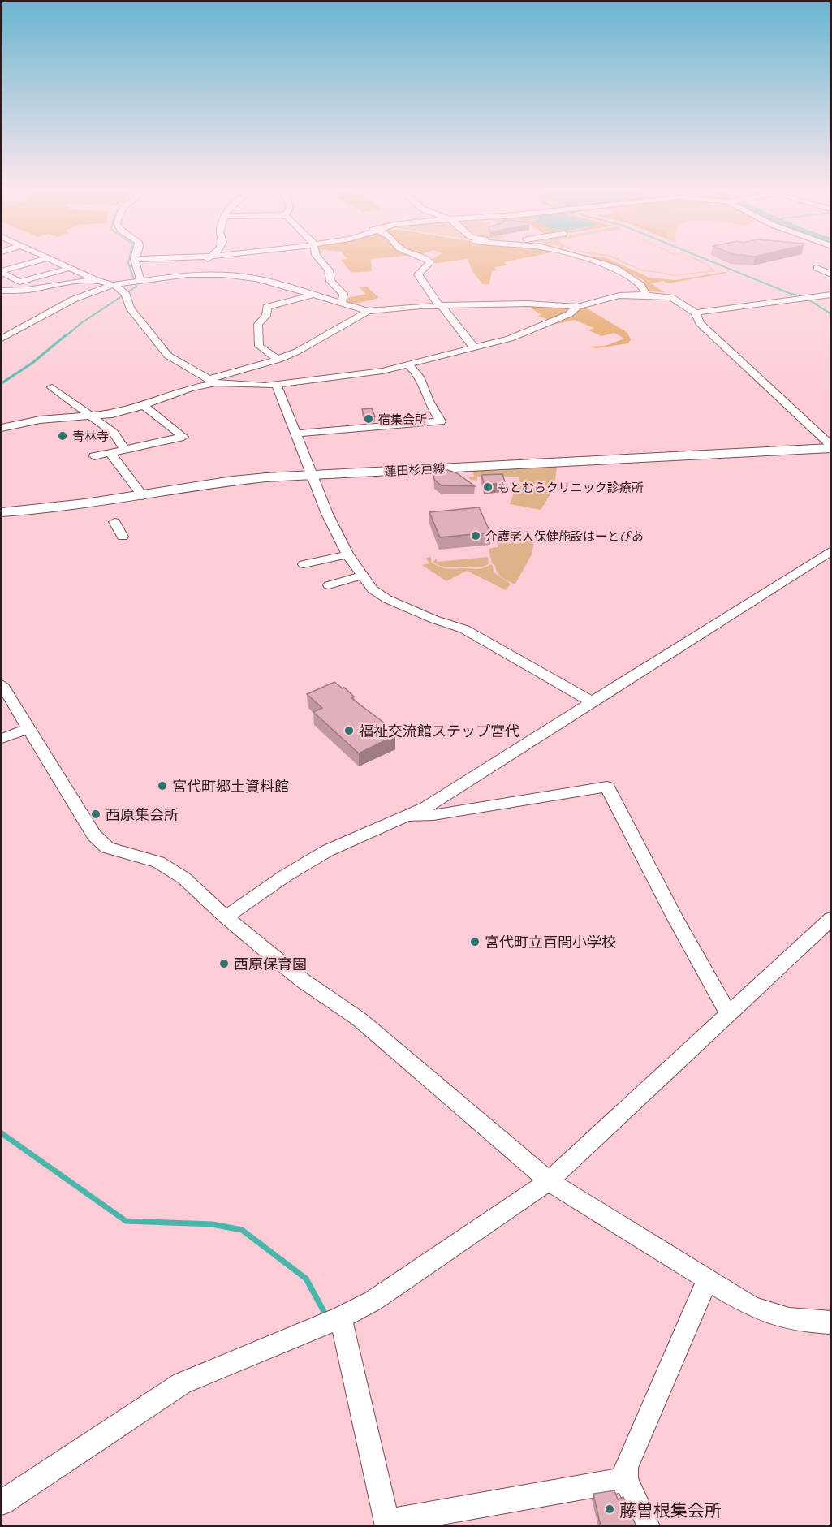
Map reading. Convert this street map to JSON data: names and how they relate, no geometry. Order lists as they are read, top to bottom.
{
  "streets": {
    "main road": ["蓮田杉戸線"]
  },
  "places": [
    "宿集会所",
    "青林寺",
    "もとむらクリニック診療所",
    "介護老人保健施設はーとぴあ",
    "福祉交流館ステップ宮代",
    "宮代町郷土資料館",
    "西原集会所",
    "宮代町立百間小学校",
    "西原保育園",
    "藤曽根集会所"
  ]
}
